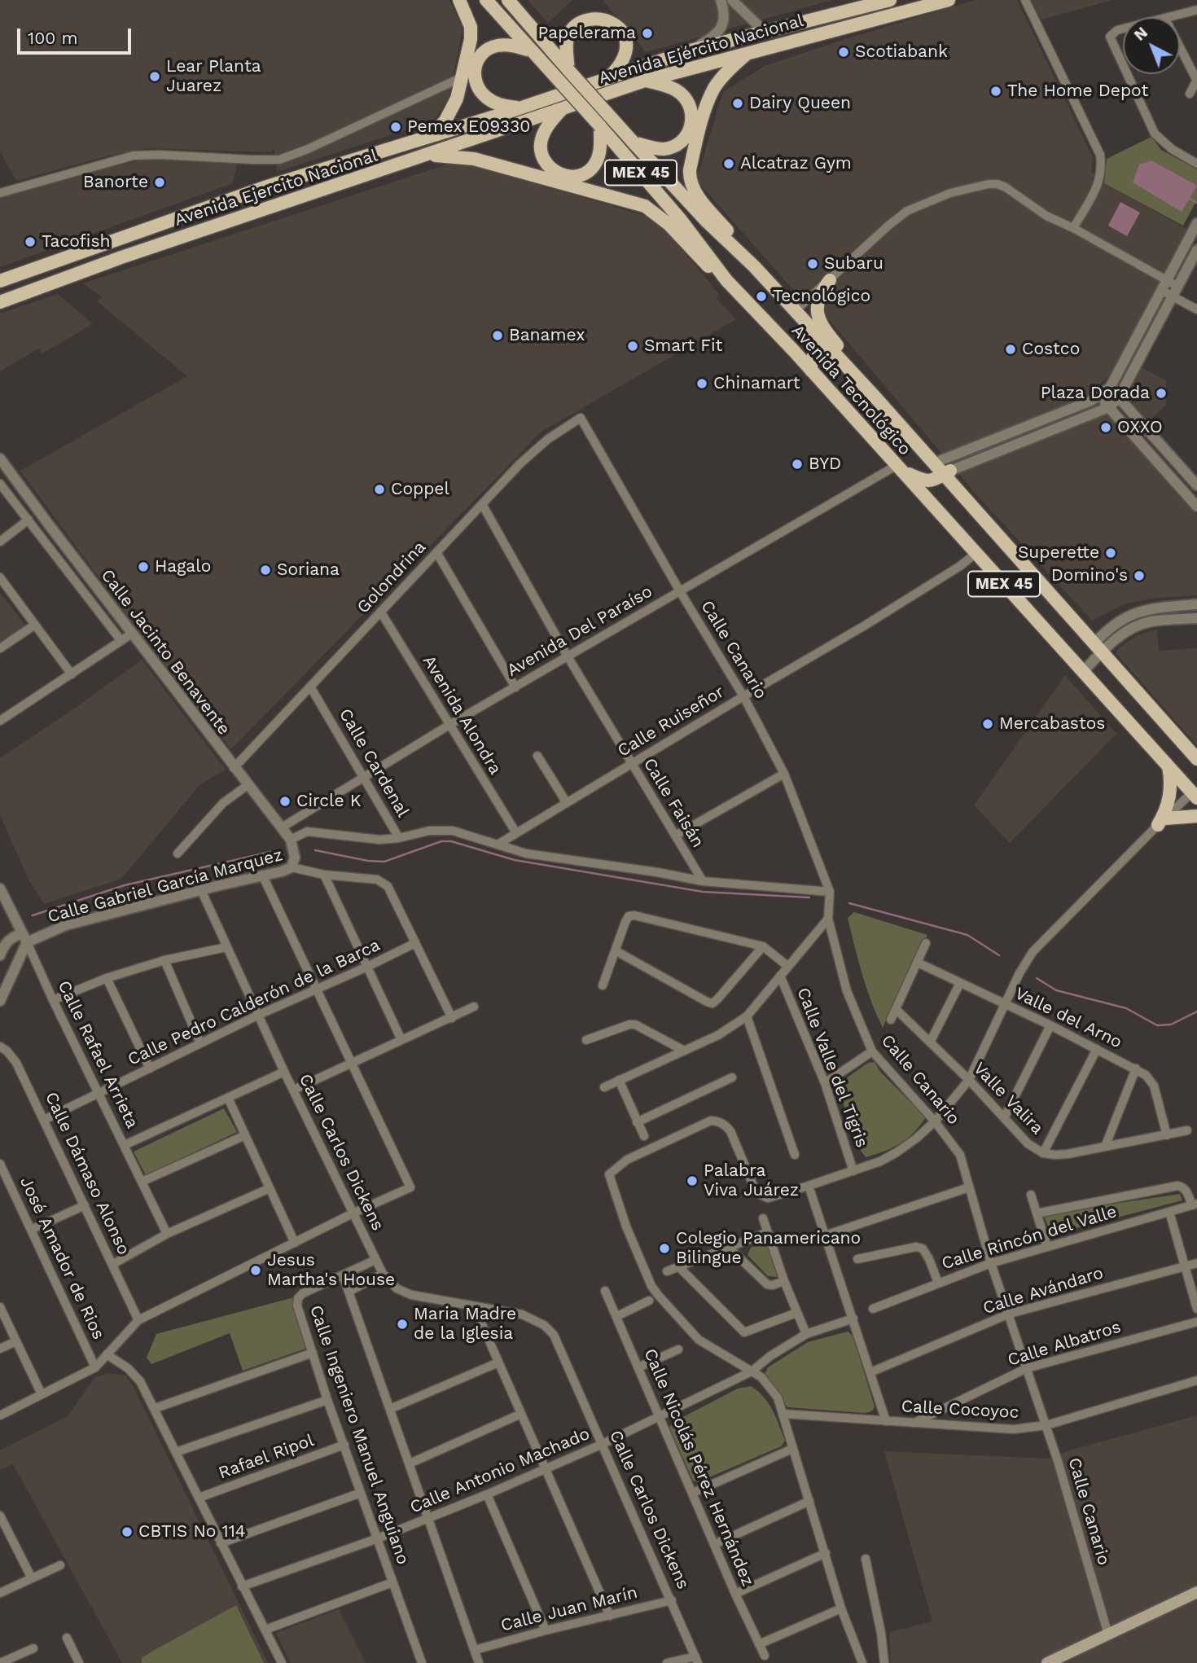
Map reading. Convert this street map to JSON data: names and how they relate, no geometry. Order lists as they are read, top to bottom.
{
  "streets": {
    "main road": [
      "Avenida Ejército Nacional",
      "MEX 45",
      "Avenida Ejercito Nacional",
      "Avenida Tecnológico"
    ],
    "street": [
      "Golondrina",
      "Avenida Del Paraíso",
      "Calle Canario",
      "Calle Jacinto Benavente",
      "Avenida Alondra",
      "Calle Ruiseñor",
      "Calle Cardenal",
      "Calle Faisán",
      "Calle Gabriel García Marquez",
      "Calle Pedro Calderón de la Barca",
      "Valle del Arno",
      "Calle Rafael Arrieta",
      "Calle Valle del Tigris",
      "Valle Valira",
      "Calle Carlos Dickens",
      "Calle Dámaso Alonso",
      "Calle Rincón del Valle",
      "José Amador de Rios",
      "Calle Avándaro",
      "Calle Albatros",
      "Calle Cocoyoc",
      "Calle Ingeniero Manuel Anguiano",
      "Rafael Ripol",
      "Calle Nicolás Pérez Hernández",
      "Calle Antonio Machado",
      "Calle Juan Marín"
    ]
  },
  "crossings": [
    ["Avenida Ejército Nacional", "Avenida Ejercito Nacional"],
    ["Avenida Tecnológico", "Avenida Del Paraíso"],
    ["Avenida Tecnológico", "Calle Ruiseñor"],
    ["Golondrina", "Calle Canario"],
    ["Golondrina", "Calle Jacinto Benavente"],
    ["Golondrina", "Avenida Alondra"],
    ["Golondrina", "Calle Cardenal"],
    ["Golondrina", "Calle Faisán"],
    ["Avenida Del Paraíso", "Calle Canario"],
    ["Avenida Del Paraíso", "Calle Jacinto Benavente"],
    ["Avenida Del Paraíso", "Avenida Alondra"],
    ["Avenida Del Paraíso", "Calle Cardenal"],
    ["Avenida Del Paraíso", "Calle Faisán"],
    ["Calle Canario", "Calle Ruiseñor"],
    ["Calle Canario", "Calle Cardenal"],
    ["Calle Canario", "Calle Rincón del Valle"],
    ["Calle Canario", "Calle Avándaro"],
    ["Calle Canario", "Calle Albatros"],
    ["Calle Canario", "Calle Cocoyoc"],
    ["Avenida Alondra", "Calle Ruiseñor"],
    ["Calle Ruiseñor", "Calle Cardenal"],
    ["Calle Ruiseñor", "Calle Faisán"],
    ["Calle Cardenal", "Calle Faisán"],
    ["Calle Gabriel García Marquez", "Calle Pedro Calderón de la Barca"],
    ["Calle Gabriel García Marquez", "Calle Rafael Arrieta"],
    ["Calle Gabriel García Marquez", "Calle Carlos Dickens"],
    ["Calle Pedro Calderón de la Barca", "Calle Rafael Arrieta"],
    ["Calle Pedro Calderón de la Barca", "Calle Carlos Dickens"],
    ["Calle Pedro Calderón de la Barca", "Calle Dámaso Alonso"],
    ["Valle del Arno", "Valle Valira"],
    ["Calle Carlos Dickens", "Calle Ingeniero Manuel Anguiano"],
    ["Calle Carlos Dickens", "Calle Antonio Machado"],
    ["Calle Carlos Dickens", "Calle Juan Marín"],
    ["Calle Albatros", "Calle Cocoyoc"],
    ["Calle Ingeniero Manuel Anguiano", "Rafael Ripol"],
    ["Calle Ingeniero Manuel Anguiano", "Calle Antonio Machado"],
    ["Calle Nicolás Pérez Hernández", "Calle Antonio Machado"]
  ],
  "places": [
    "Papelerama",
    "Scotiabank",
    "Lear Planta Juarez",
    "The Home Depot",
    "Dairy Queen",
    "Pemex E09330",
    "Alcatraz Gym",
    "Banorte",
    "Tacofish",
    "Subaru",
    "Tecnológico",
    "Banamex",
    "Smart Fit",
    "Costco",
    "Chinamart",
    "Plaza Dorada",
    "OXXO",
    "BYD",
    "Coppel",
    "Superette",
    "Hagalo",
    "Soriana",
    "Domino's",
    "Mercabastos",
    "Circle K",
    "Palabra Viva Juárez",
    "Colegio Panamericano Bilingue",
    "Jesus Martha's House",
    "Maria Madre de la Iglesia",
    "CBTIS No 114"
  ],
  "scale_bar": "100 m",
  "north": "top left"
}
